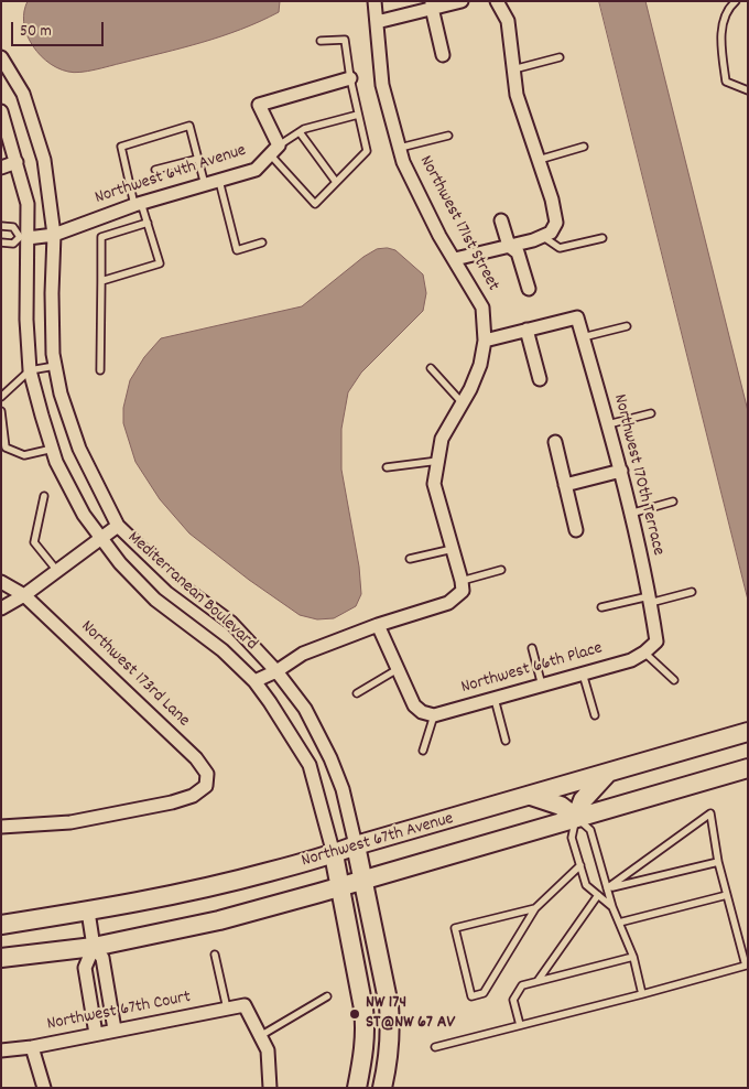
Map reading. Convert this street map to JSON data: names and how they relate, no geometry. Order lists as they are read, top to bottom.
{
  "streets": {
    "main road": ["Mediterranean Boulevard", "Northwest 67th Avenue"],
    "street": [
      "Northwest 64th Avenue",
      "Northwest 171st Street",
      "Northwest 17Oth Terrace",
      "Northwest 66th Place",
      "Northwest 173rd Lane",
      "Northwest 67th Court"
    ]
  },
  "crossings": [
    ["Northwest 64th Avenue", "Mediterranean Boulevard"],
    ["Northwest 17Oth Terrace", "Northwest 66th Place"],
    ["Mediterranean Boulevard", "Northwest 67th Avenue"]
  ],
  "places": ["NW 174 ST@NW 67 AV"],
  "scale_bar": "50 m"
}
